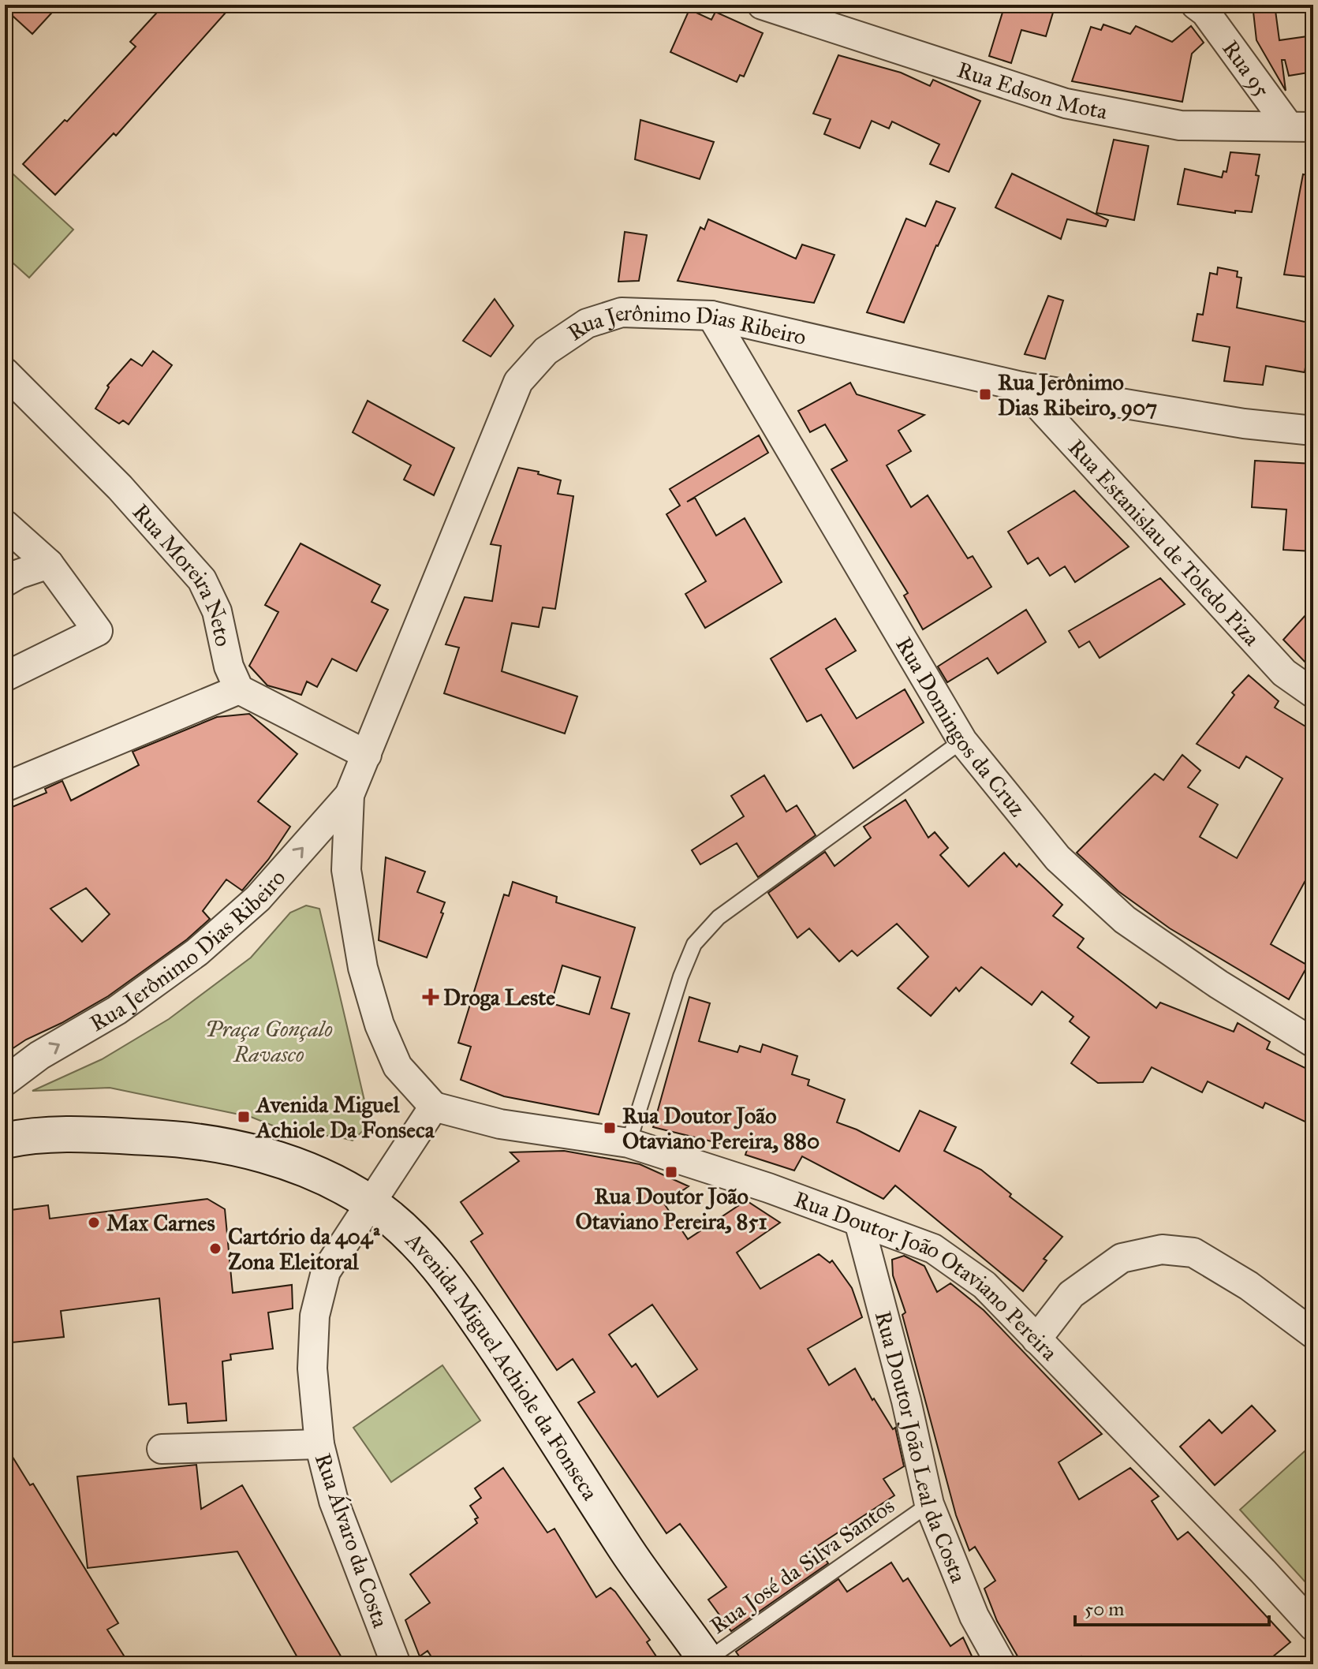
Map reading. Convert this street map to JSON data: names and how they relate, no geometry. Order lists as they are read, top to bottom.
{
  "streets": {
    "street": [
      "Rua 95",
      "Rua Edson Mota",
      "Rua Jerônimo Dias Ribeiro",
      "Rua Estanislau de Toledo Piza",
      "Rua Moreira Neto",
      "Rua Domingos da Cruz",
      "Rua Doutor João Otaviano Pereira",
      "Avenida Miguel Achiole da Fonseca",
      "Rua Doutor João Leal da Costa",
      "Rua Álvaro da Costa"
    ],
    "lane": ["Rua José da Silva Santos"]
  },
  "crossings": [
    ["Rua 95", "Rua Edson Mota"],
    ["Rua Jerônimo Dias Ribeiro", "Rua Estanislau de Toledo Piza"],
    ["Rua Jerônimo Dias Ribeiro", "Rua Domingos da Cruz"],
    ["Rua Jerônimo Dias Ribeiro", "Rua Doutor João Otaviano Pereira"],
    ["Rua Jerônimo Dias Ribeiro", "Rua Álvaro da Costa"],
    ["Rua Doutor João Otaviano Pereira", "Rua Doutor João Leal da Costa"],
    ["Rua Doutor João Otaviano Pereira", "Rua Álvaro da Costa"],
    ["Avenida Miguel Achiole da Fonseca", "Rua Álvaro da Costa"],
    ["Avenida Miguel Achiole da Fonseca", "Rua José da Silva Santos"],
    ["Rua Doutor João Leal da Costa", "Rua José da Silva Santos"]
  ],
  "parks": ["Praça Gonçalo Ravasco"],
  "places": {
    "transit": [
      "Rua Jerônimo Dias Ribeiro, 907",
      "Avenida Miguel Achiole Da Fonseca",
      "Rua Doutor João Otaviano Pereira, 880",
      "Rua Doutor João Otaviano Pereira, 851"
    ],
    "health": ["Droga Leste"],
    "other": ["Max Carnes", "Cartório da 404ª Zona Eleitoral"]
  },
  "scale_bar": "50 m"
}
